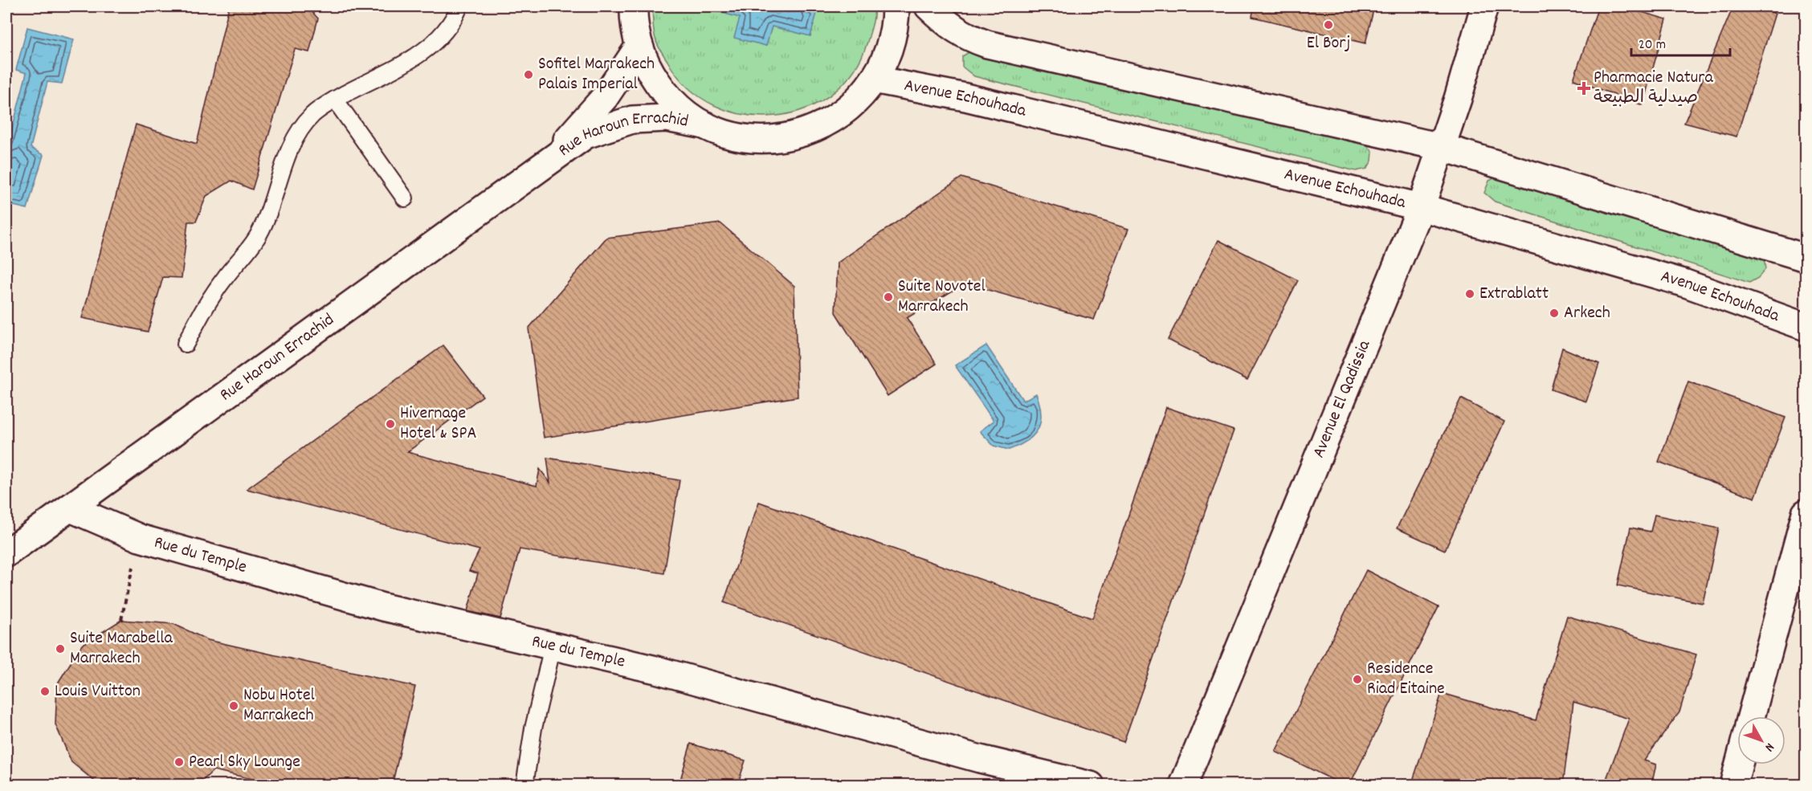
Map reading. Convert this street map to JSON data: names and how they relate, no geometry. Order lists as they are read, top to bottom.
{
  "streets": {
    "street": [
      "Avenue Echouhada",
      "Rue Haroun Errachid",
      "Avenue El Qadissia",
      "Rue du Temple"
    ]
  },
  "crossings": [
    ["Avenue Echouhada", "Avenue El Qadissia"],
    ["Rue Haroun Errachid", "Rue du Temple"]
  ],
  "places": {
    "other": [
      "El Borj",
      "Sofitel Marrakech Palais Imperial",
      "Extrablatt",
      "Suite Novotel Marrakech",
      "Arkech",
      "Hivernage Hotel & SPA",
      "Suite Marabella Marrakech",
      "Residence Riad Eitaine",
      "Louis Vuitton",
      "Nobu Hotel Marrakech",
      "Pearl Sky Lounge"
    ],
    "health": ["Pharmacie Natura صيدلية الطبيعة"]
  },
  "scale_bar": "20 m",
  "north": "bottom right"
}
